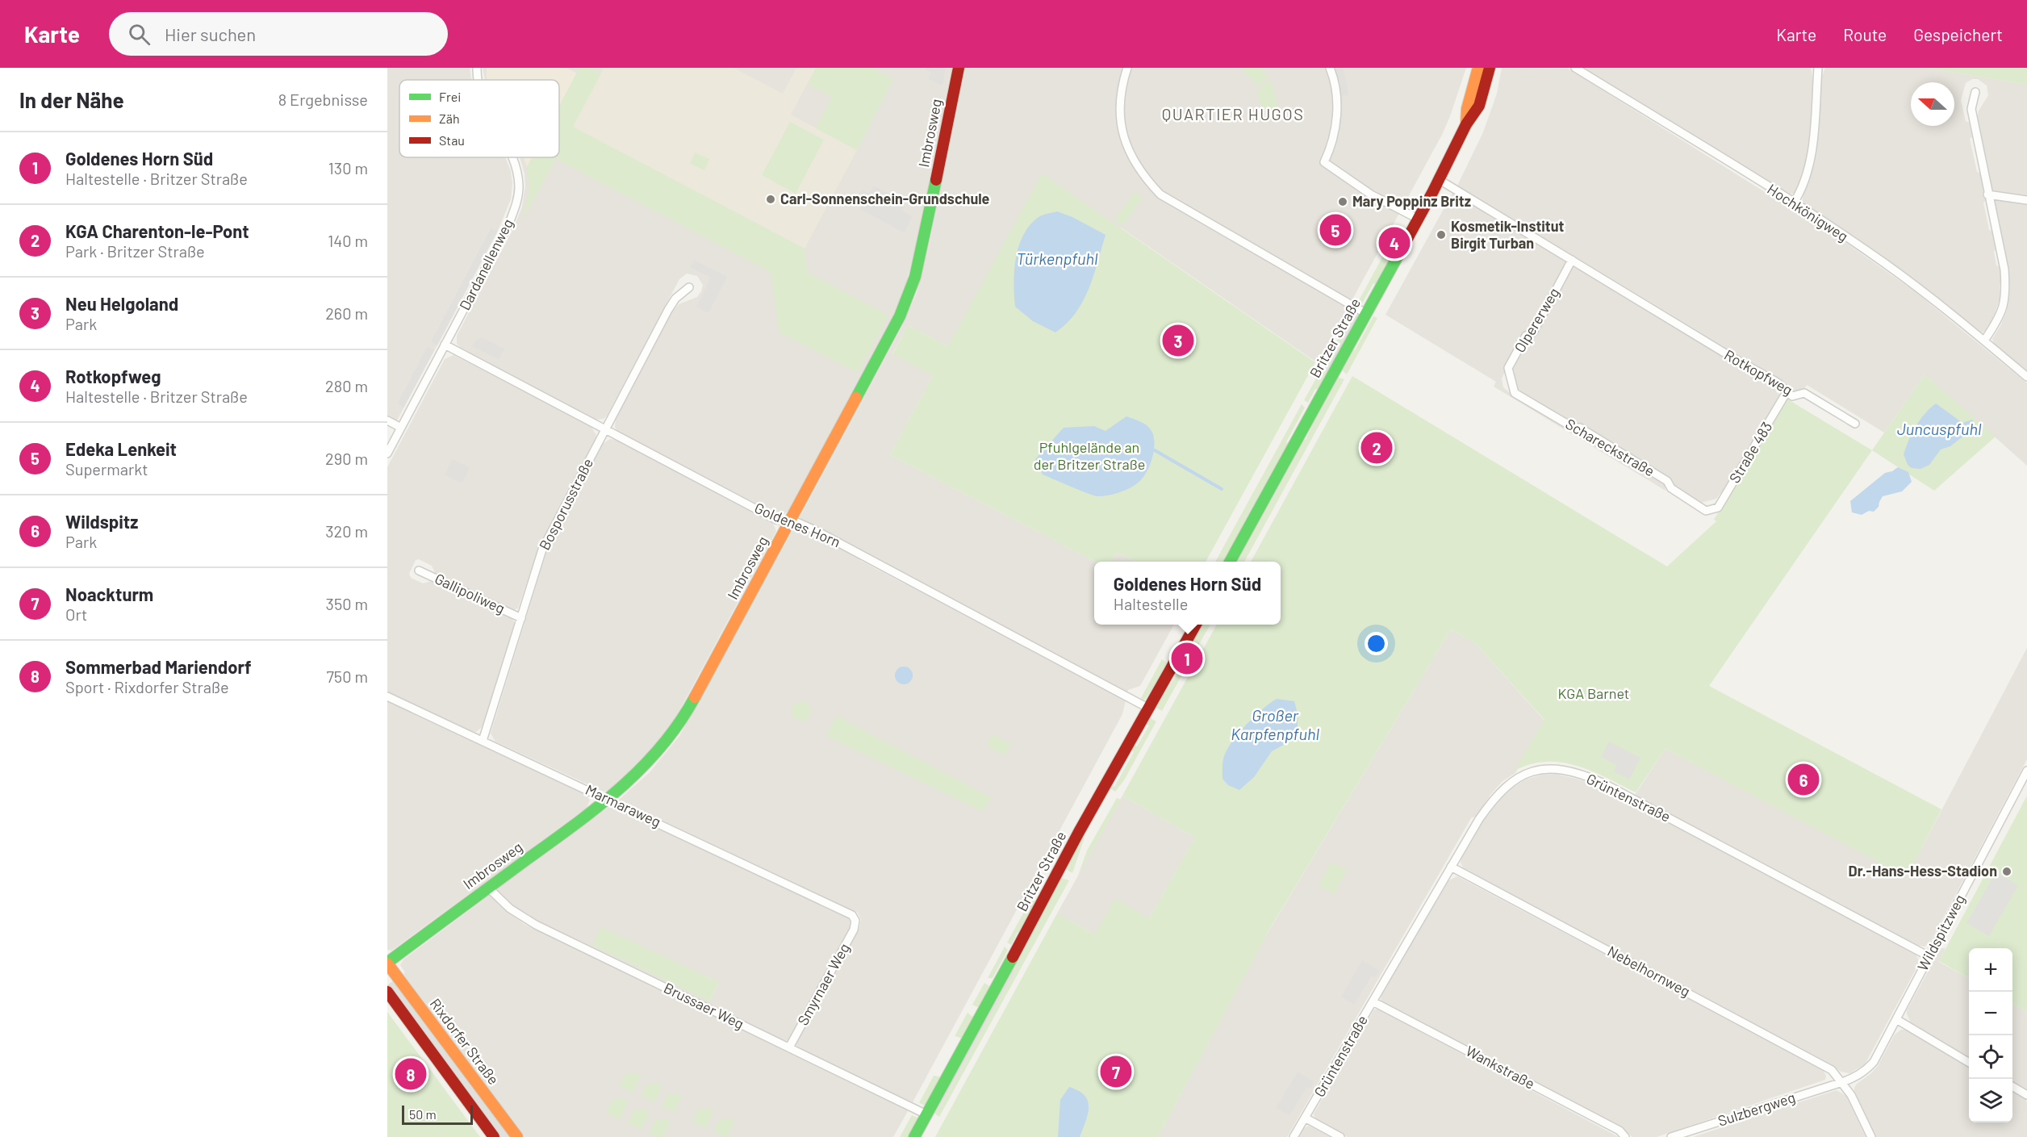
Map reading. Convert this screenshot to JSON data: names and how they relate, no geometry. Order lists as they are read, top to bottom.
{
  "streets": {
    "street": [
      "Imbrosweg",
      "Hochkönigweg",
      "Dardanellenweg",
      "Olpererweg",
      "Britzer Straße",
      "Rotkopfweg",
      "Schareckstraße",
      "Straße 483",
      "Bosporusstraße",
      "Goldenes Horn",
      "Gallipoliweg",
      "Grüntenstraße",
      "Marmaraweg",
      "Wildspitzweg",
      "Nebelhornweg",
      "Smyrnaer Weg",
      "Brussaer Weg",
      "Rixdorfer Straße",
      "Wankstraße",
      "Sulzbergweg"
    ]
  },
  "crossings": [
    ["Imbrosweg", "Goldenes Horn"],
    ["Imbrosweg", "Marmaraweg"],
    ["Imbrosweg", "Brussaer Weg"],
    ["Imbrosweg", "Rixdorfer Straße"],
    ["Dardanellenweg", "Goldenes Horn"],
    ["Olpererweg", "Rotkopfweg"],
    ["Olpererweg", "Schareckstraße"],
    ["Britzer Straße", "Rotkopfweg"],
    ["Britzer Straße", "Goldenes Horn"],
    ["Britzer Straße", "Brussaer Weg"],
    ["Rotkopfweg", "Straße 483"],
    ["Schareckstraße", "Straße 483"],
    ["Bosporusstraße", "Goldenes Horn"],
    ["Bosporusstraße", "Gallipoliweg"],
    ["Bosporusstraße", "Marmaraweg"],
    ["Grüntenstraße", "Wildspitzweg"],
    ["Grüntenstraße", "Nebelhornweg"],
    ["Grüntenstraße", "Wankstraße"],
    ["Marmaraweg", "Smyrnaer Weg"],
    ["Wildspitzweg", "Nebelhornweg"],
    ["Wildspitzweg", "Sulzbergweg"],
    ["Nebelhornweg", "Sulzbergweg"],
    ["Smyrnaer Weg", "Brussaer Weg"]
  ],
  "districts": ["QUARTIER HUGOS"],
  "water": ["Türkenpfuhl", "Juncuspfuhl", "Großer Karpfenpfuhl"],
  "parks": ["Pfuhlgelände an der Britzer Straße", "KGA Barnet"],
  "places": [
    "Carl-Sonnenschein-Grundschule",
    "Mary Poppinz Britz",
    "Kosmetik-Institut Birgit Turban",
    "Dr.-Hans-Hess-Stadion"
  ],
  "legend": ["Frei", "Zäh", "Stau"],
  "scale_bar": "50 m",
  "north": "left",
  "page": {
    "header": "Karte",
    "search": "Hier suchen",
    "nav": ["Karte", "Route", "Gespeichert"],
    "heading": ["In der Nähe", "8 Ergebnisse"],
    "list": [
      {
        "mark": "1",
        "name": "Goldenes Horn Süd",
        "note": "Haltestelle · Britzer Straße",
        "value": "130 m"
      },
      {
        "mark": "2",
        "name": "KGA Charenton-le-Pont",
        "note": "Park · Britzer Straße",
        "value": "140 m"
      },
      {
        "mark": "3",
        "name": "Neu Helgoland",
        "note": "Park",
        "value": "260 m"
      },
      {
        "mark": "4",
        "name": "Rotkopfweg",
        "note": "Haltestelle · Britzer Straße",
        "value": "280 m"
      },
      {
        "mark": "5",
        "name": "Edeka Lenkeit",
        "note": "Supermarkt",
        "value": "290 m"
      },
      {
        "mark": "6",
        "name": "Wildspitz",
        "note": "Park",
        "value": "320 m"
      },
      {
        "mark": "7",
        "name": "Noackturm",
        "note": "Ort",
        "value": "350 m"
      },
      {
        "mark": "8",
        "name": "Sommerbad Mariendorf",
        "note": "Sport · Rixdorfer Straße",
        "value": "750 m"
      }
    ],
    "pins": [
      "5",
      "4",
      "3",
      "2",
      "1",
      "6",
      "7",
      "8"
    ],
    "popup": ["Goldenes Horn Süd", "Haltestelle"],
    "map_buttons": ["+", "−"],
    "scale": "50 m"
  }
}
